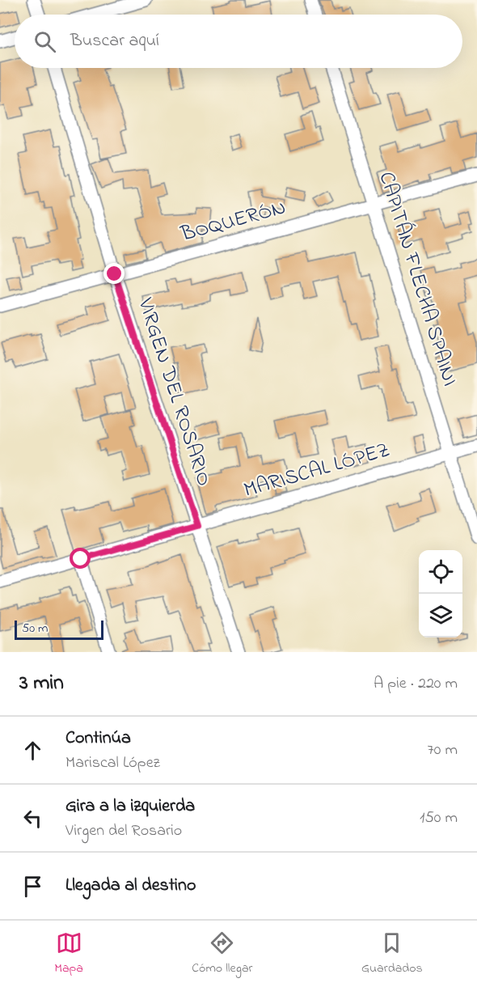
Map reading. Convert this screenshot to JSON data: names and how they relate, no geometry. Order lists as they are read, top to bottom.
{
  "streets": {
    "street": [
      "BOQUERÓN",
      "CAPITÁN FLECHA SPAINI",
      "VIRGEN DEL ROSARIO",
      "MARISCAL LÓPEZ"
    ]
  },
  "crossings": [
    ["BOQUERÓN", "CAPITÁN FLECHA SPAINI"],
    ["BOQUERÓN", "VIRGEN DEL ROSARIO"],
    ["CAPITÁN FLECHA SPAINI", "MARISCAL LÓPEZ"],
    ["VIRGEN DEL ROSARIO", "MARISCAL LÓPEZ"]
  ],
  "scale_bar": "50 m",
  "page": {
    "search": "Buscar aquí",
    "scale": "50 m",
    "heading": ["3 min", "A pie · 220 m"],
    "list": [
      ["Continúa", "Mariscal López", "70 m"],
      ["Gira a la izquierda", "Virgen del Rosario", "150 m"],
      "Llegada al destino"
    ],
    "nav": ["Mapa", "Cómo llegar", "Guardados"]
  }
}
